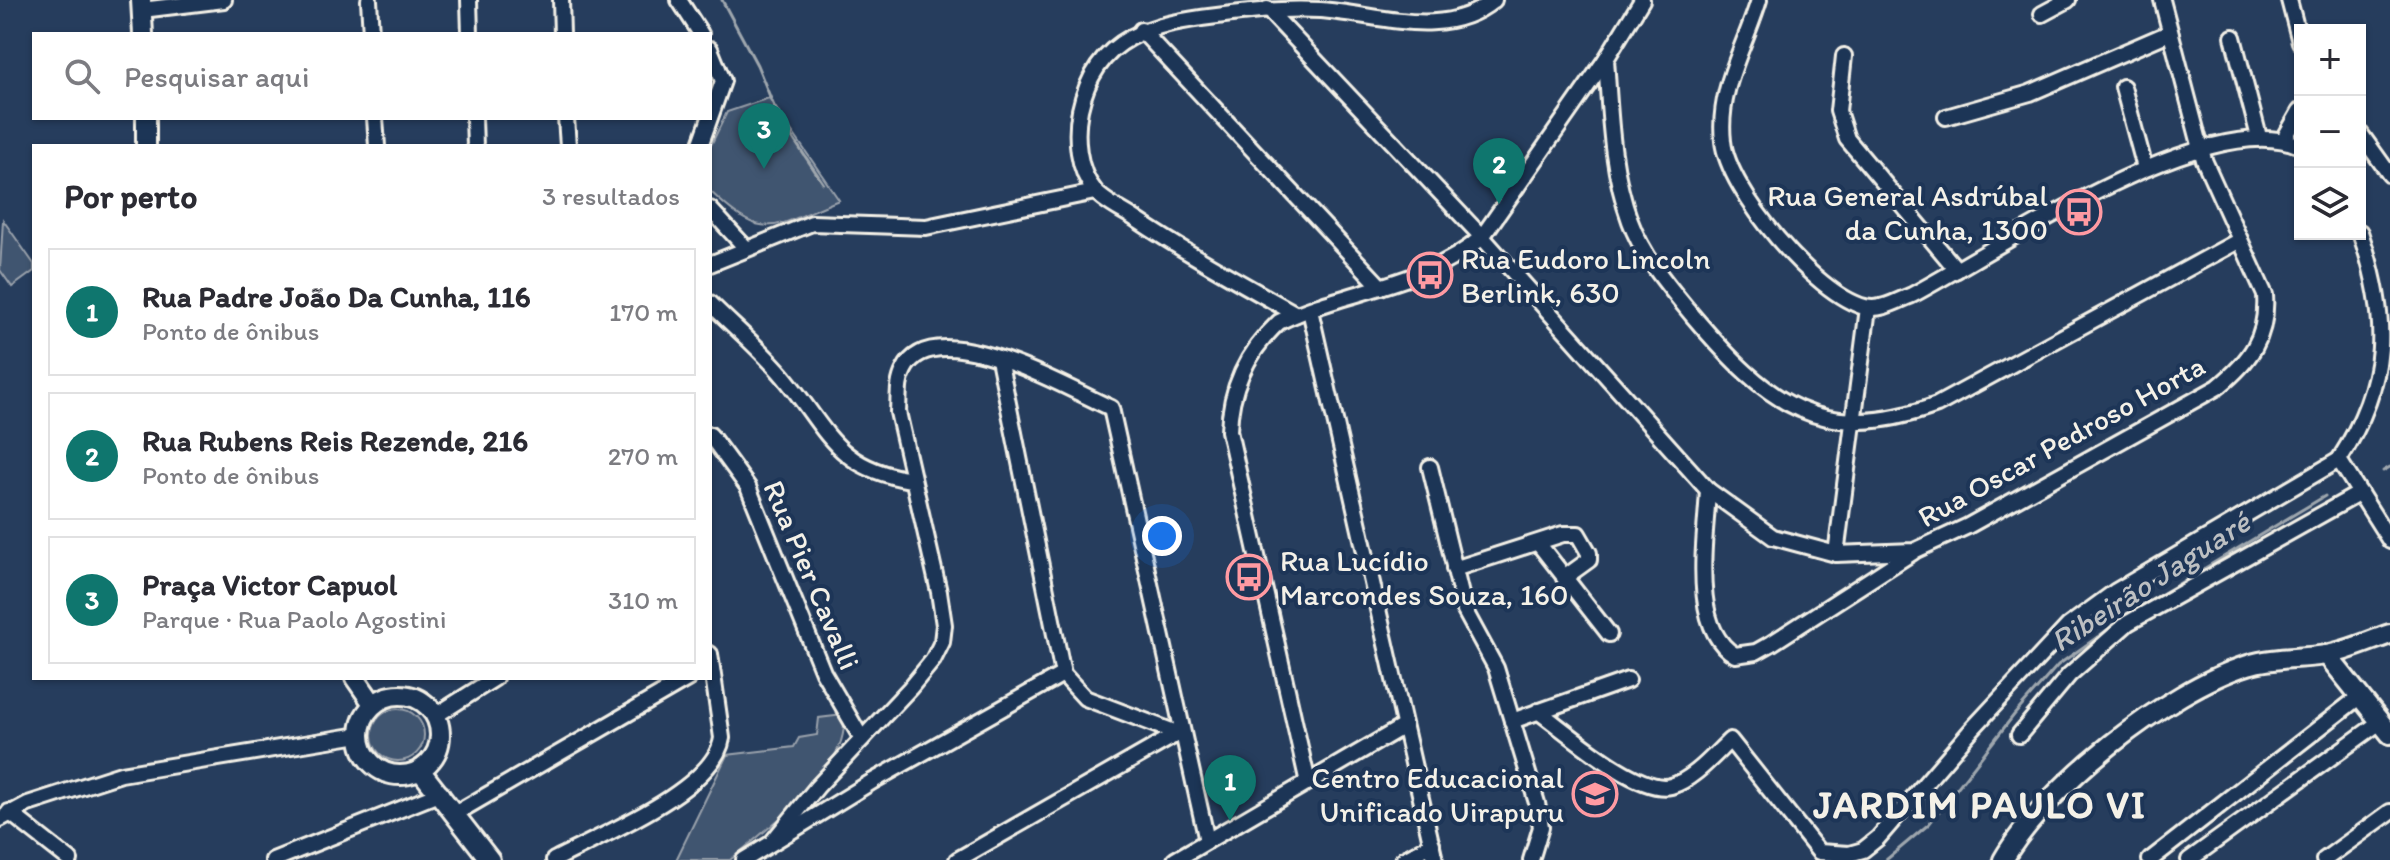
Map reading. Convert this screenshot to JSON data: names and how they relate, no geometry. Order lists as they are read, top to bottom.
{
  "streets": {
    "street": ["Rua Oscar Pedroso Horta", "Rua Pier Cavalli"]
  },
  "districts": ["JARDIM PAULO VI"],
  "water": ["Ribeirão Jaguaré"],
  "places": {
    "bus stop": ["Rua General Asdrúbal da Cunha, 1300", "Rua Eudoro Lincoln Berlink, 630", "Rua Lucídio Marcondes Souza, 160"],
    "school or university": ["Centro Educacional Unificado Uirapuru"]
  },
  "page": {
    "map_buttons": ["+", "−"],
    "search": "Pesquisar aqui",
    "pins": ["3", "2", "1"],
    "heading": ["Por perto", "3 resultados"],
    "list": [
      {
        "mark": "1",
        "name": "Rua Padre João Da Cunha, 116",
        "note": "Ponto de ônibus",
        "value": "170 m"
      },
      {
        "mark": "2",
        "name": "Rua Rubens Reis Rezende, 216",
        "note": "Ponto de ônibus",
        "value": "270 m"
      },
      {
        "mark": "3",
        "name": "Praça Victor Capuol",
        "note": "Parque · Rua Paolo Agostini",
        "value": "310 m"
      }
    ]
  }
}
